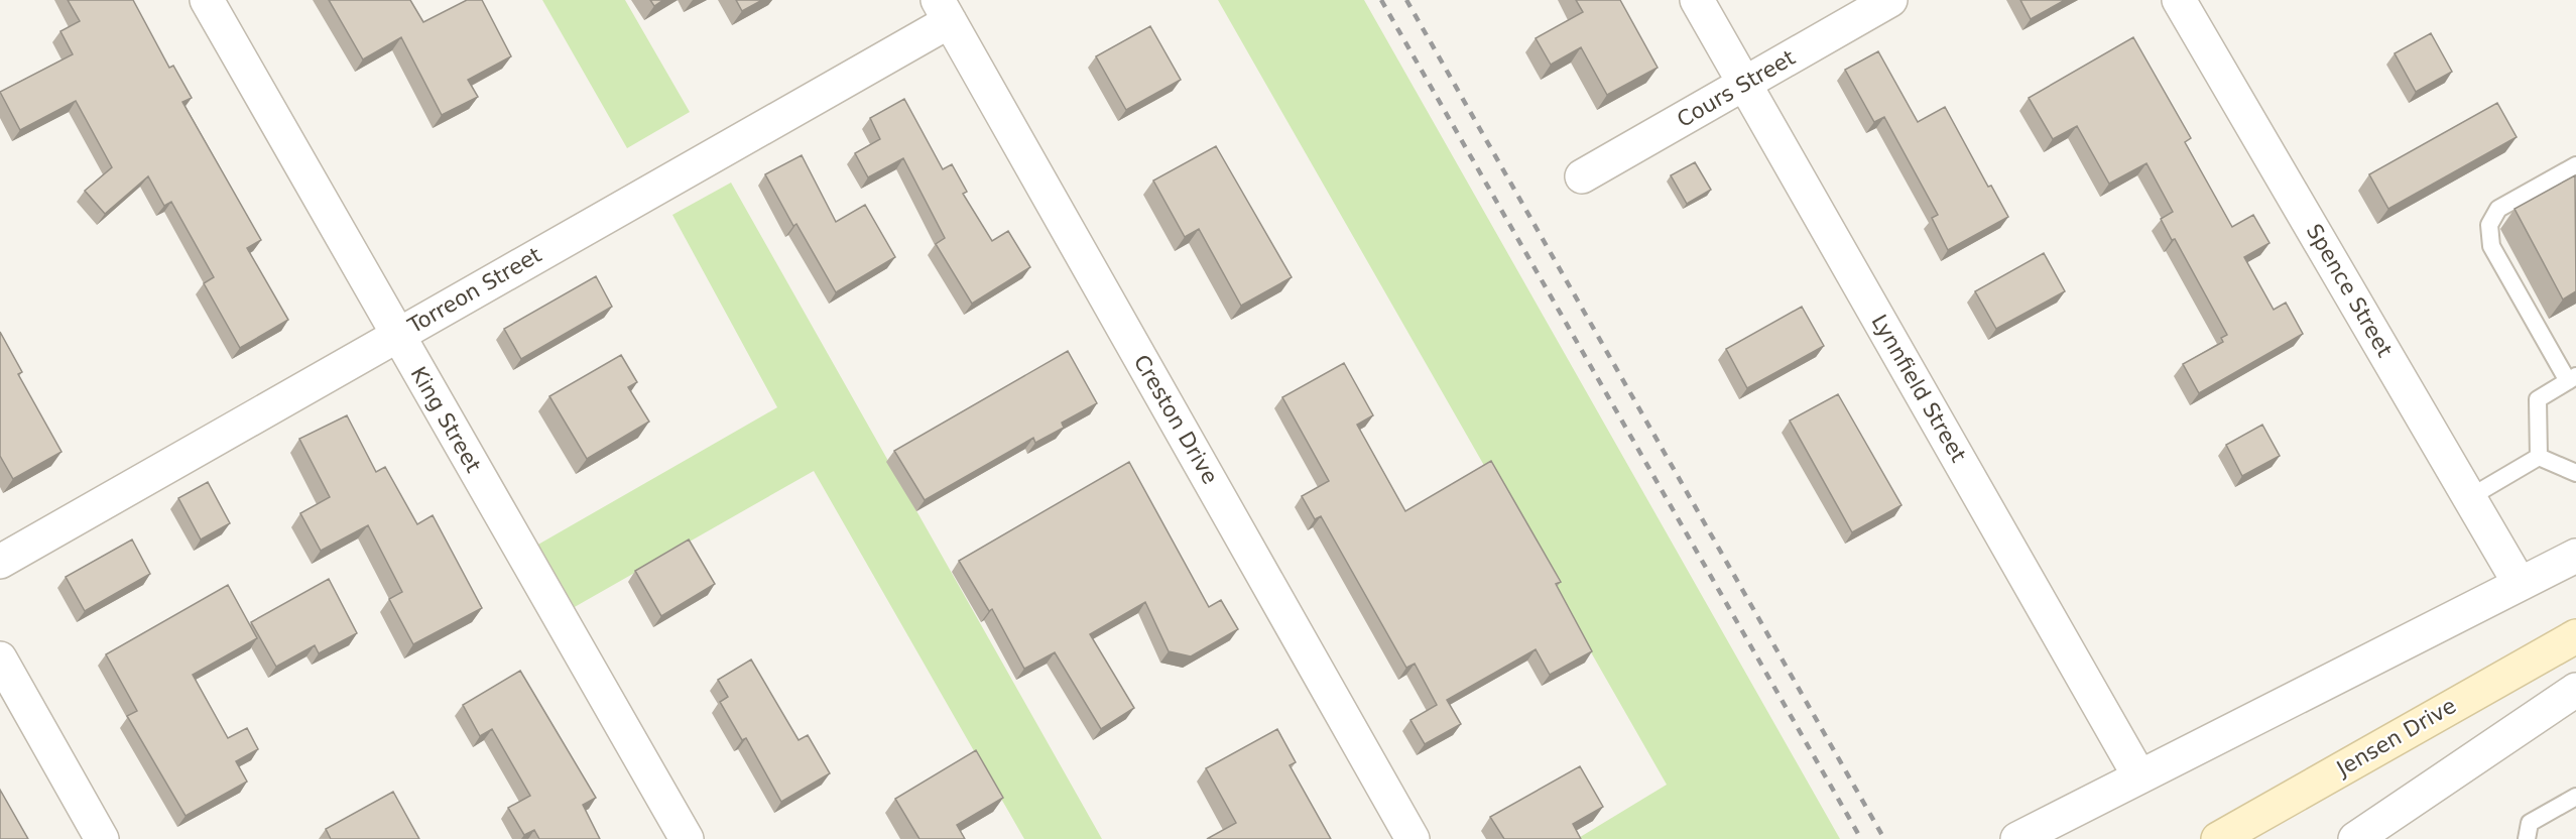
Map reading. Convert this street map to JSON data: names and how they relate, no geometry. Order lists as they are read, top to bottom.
{
  "streets": {
    "main road": ["Jensen Drive"],
    "street": [
      "Cours Street",
      "Torreon Street",
      "Spence Street",
      "Lynnfield Street",
      "King Street",
      "Creston Drive"
    ]
  },
  "crossings": [
    ["Cours Street", "Lynnfield Street"],
    ["Torreon Street", "King Street"],
    ["Torreon Street", "Creston Drive"]
  ]
}
